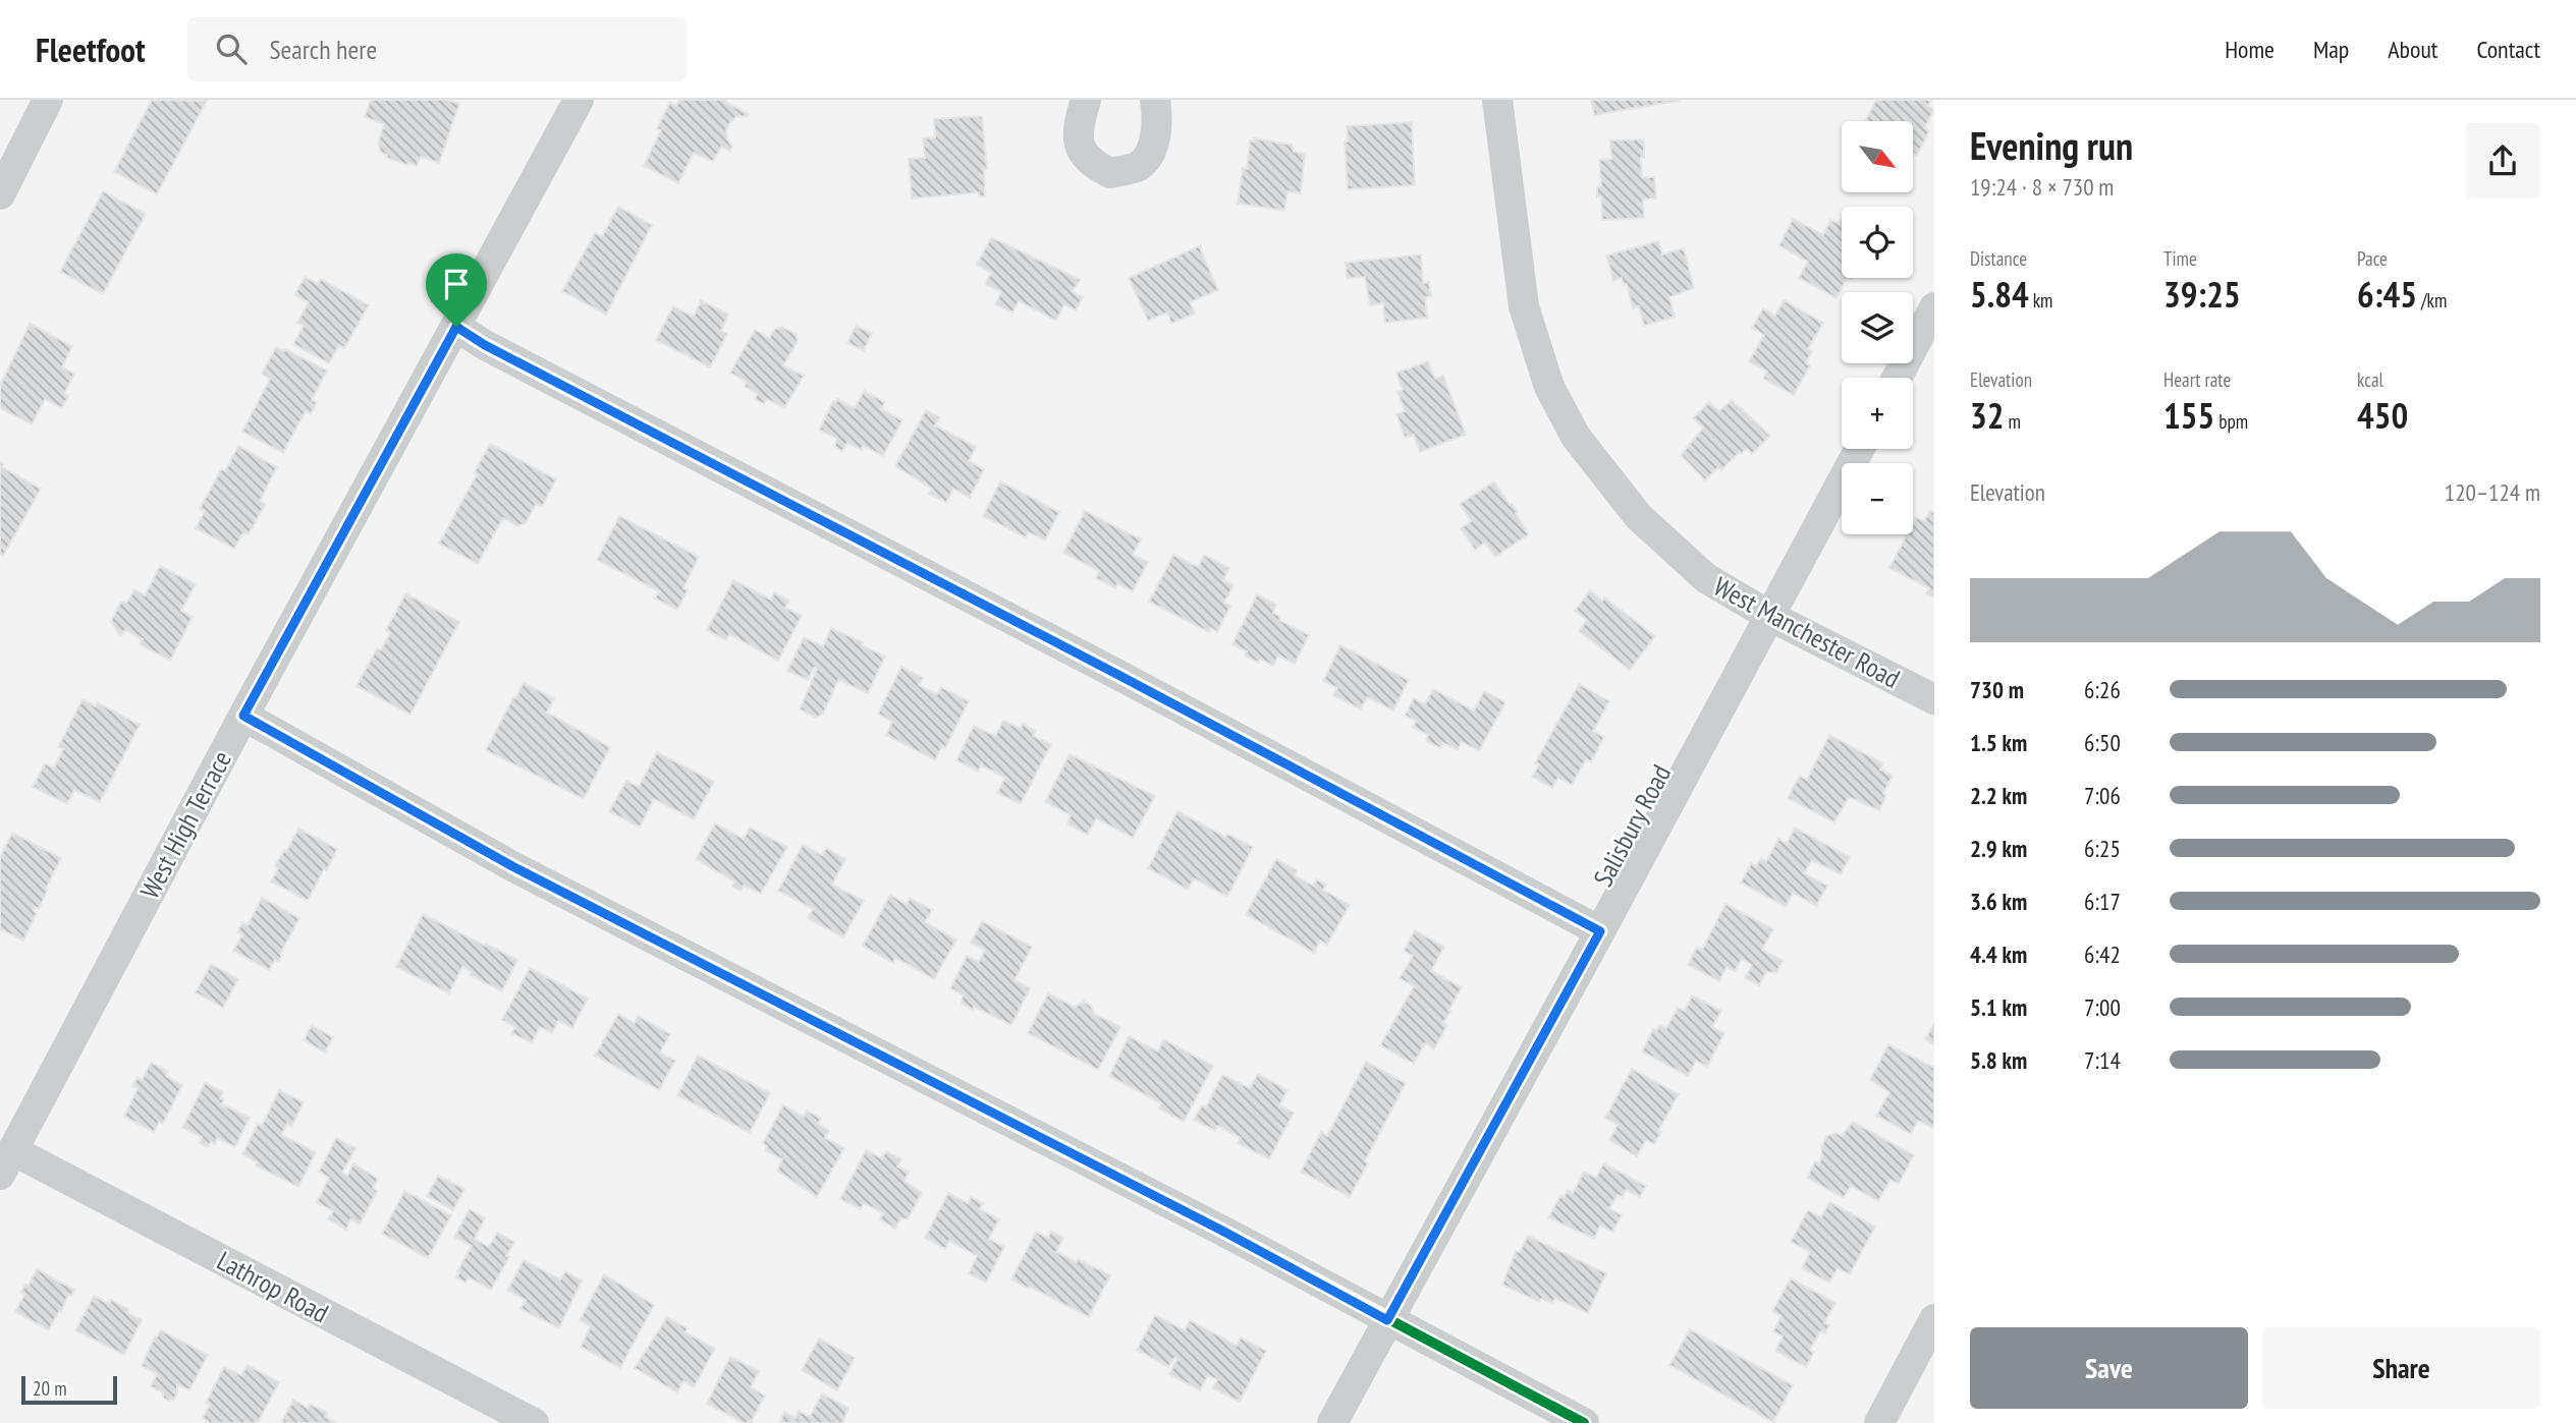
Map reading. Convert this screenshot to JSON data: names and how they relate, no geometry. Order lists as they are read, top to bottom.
{
  "streets": {
    "street": [
      "West Manchester Road",
      "West High Terrace",
      "Salisbury Road",
      "Lathrop Road"
    ]
  },
  "crossings": [
    ["West Manchester Road", "Salisbury Road"],
    ["West High Terrace", "Lathrop Road"]
  ],
  "scale_bar": "20 m",
  "north": "bottom right",
  "page": {
    "header": "Fleetfoot",
    "search": "Search here",
    "nav": [
      "Home",
      "Map",
      "About",
      "Contact"
    ],
    "heading": ["Evening run", "19:24 · 8 × 730 m"],
    "map_buttons": ["+", "−"],
    "stats": [
      ["Distance", "5.84 km"],
      ["Time", "39:25"],
      ["Pace", "6:45 /km"],
      ["Elevation", "32 m"],
      ["Heart rate", "155 bpm"],
      ["kcal", "450"]
    ],
    "chart": ["Elevation", "120–124 m"],
    "list": [
      {
        "name": "730 m",
        "note": "6:26"
      },
      {
        "name": "1.5 km",
        "note": "6:50"
      },
      {
        "name": "2.2 km",
        "note": "7:06"
      },
      {
        "name": "2.9 km",
        "note": "6:25"
      },
      {
        "name": "3.6 km",
        "note": "6:17"
      },
      {
        "name": "4.4 km",
        "note": "6:42"
      },
      {
        "name": "5.1 km",
        "note": "7:00"
      },
      {
        "name": "5.8 km",
        "note": "7:14"
      }
    ],
    "buttons": ["Save", "Share"],
    "scale": "20 m"
  }
}
